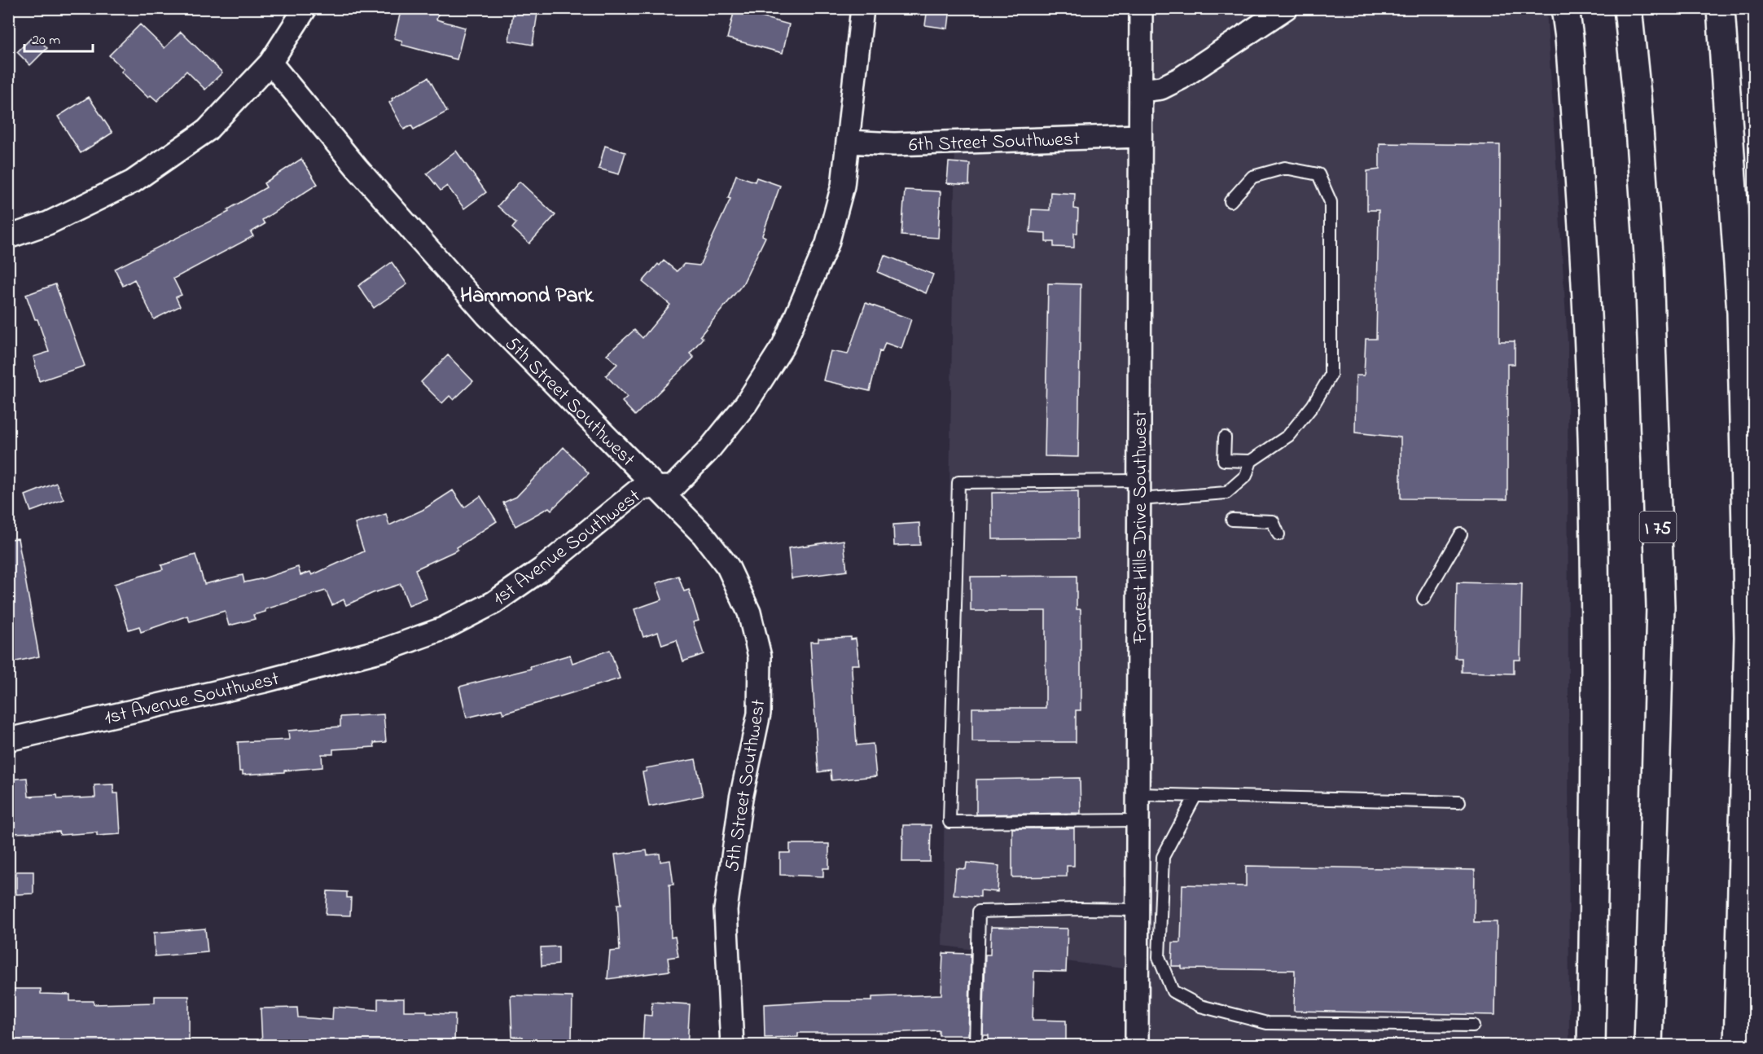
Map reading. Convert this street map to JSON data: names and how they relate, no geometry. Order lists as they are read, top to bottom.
{
  "streets": {
    "highway": ["I 75"],
    "street": [
      "6th Street Southwest",
      "5th Street Southwest",
      "Forrest Hills Drive Southwest",
      "1st Avenue Southwest"
    ]
  },
  "crossings": [
    ["6th Street Southwest", "Forrest Hills Drive Southwest"],
    ["6th Street Southwest", "1st Avenue Southwest"],
    ["5th Street Southwest", "1st Avenue Southwest"]
  ],
  "districts": ["Hammond Park"],
  "scale_bar": "20 m"
}
